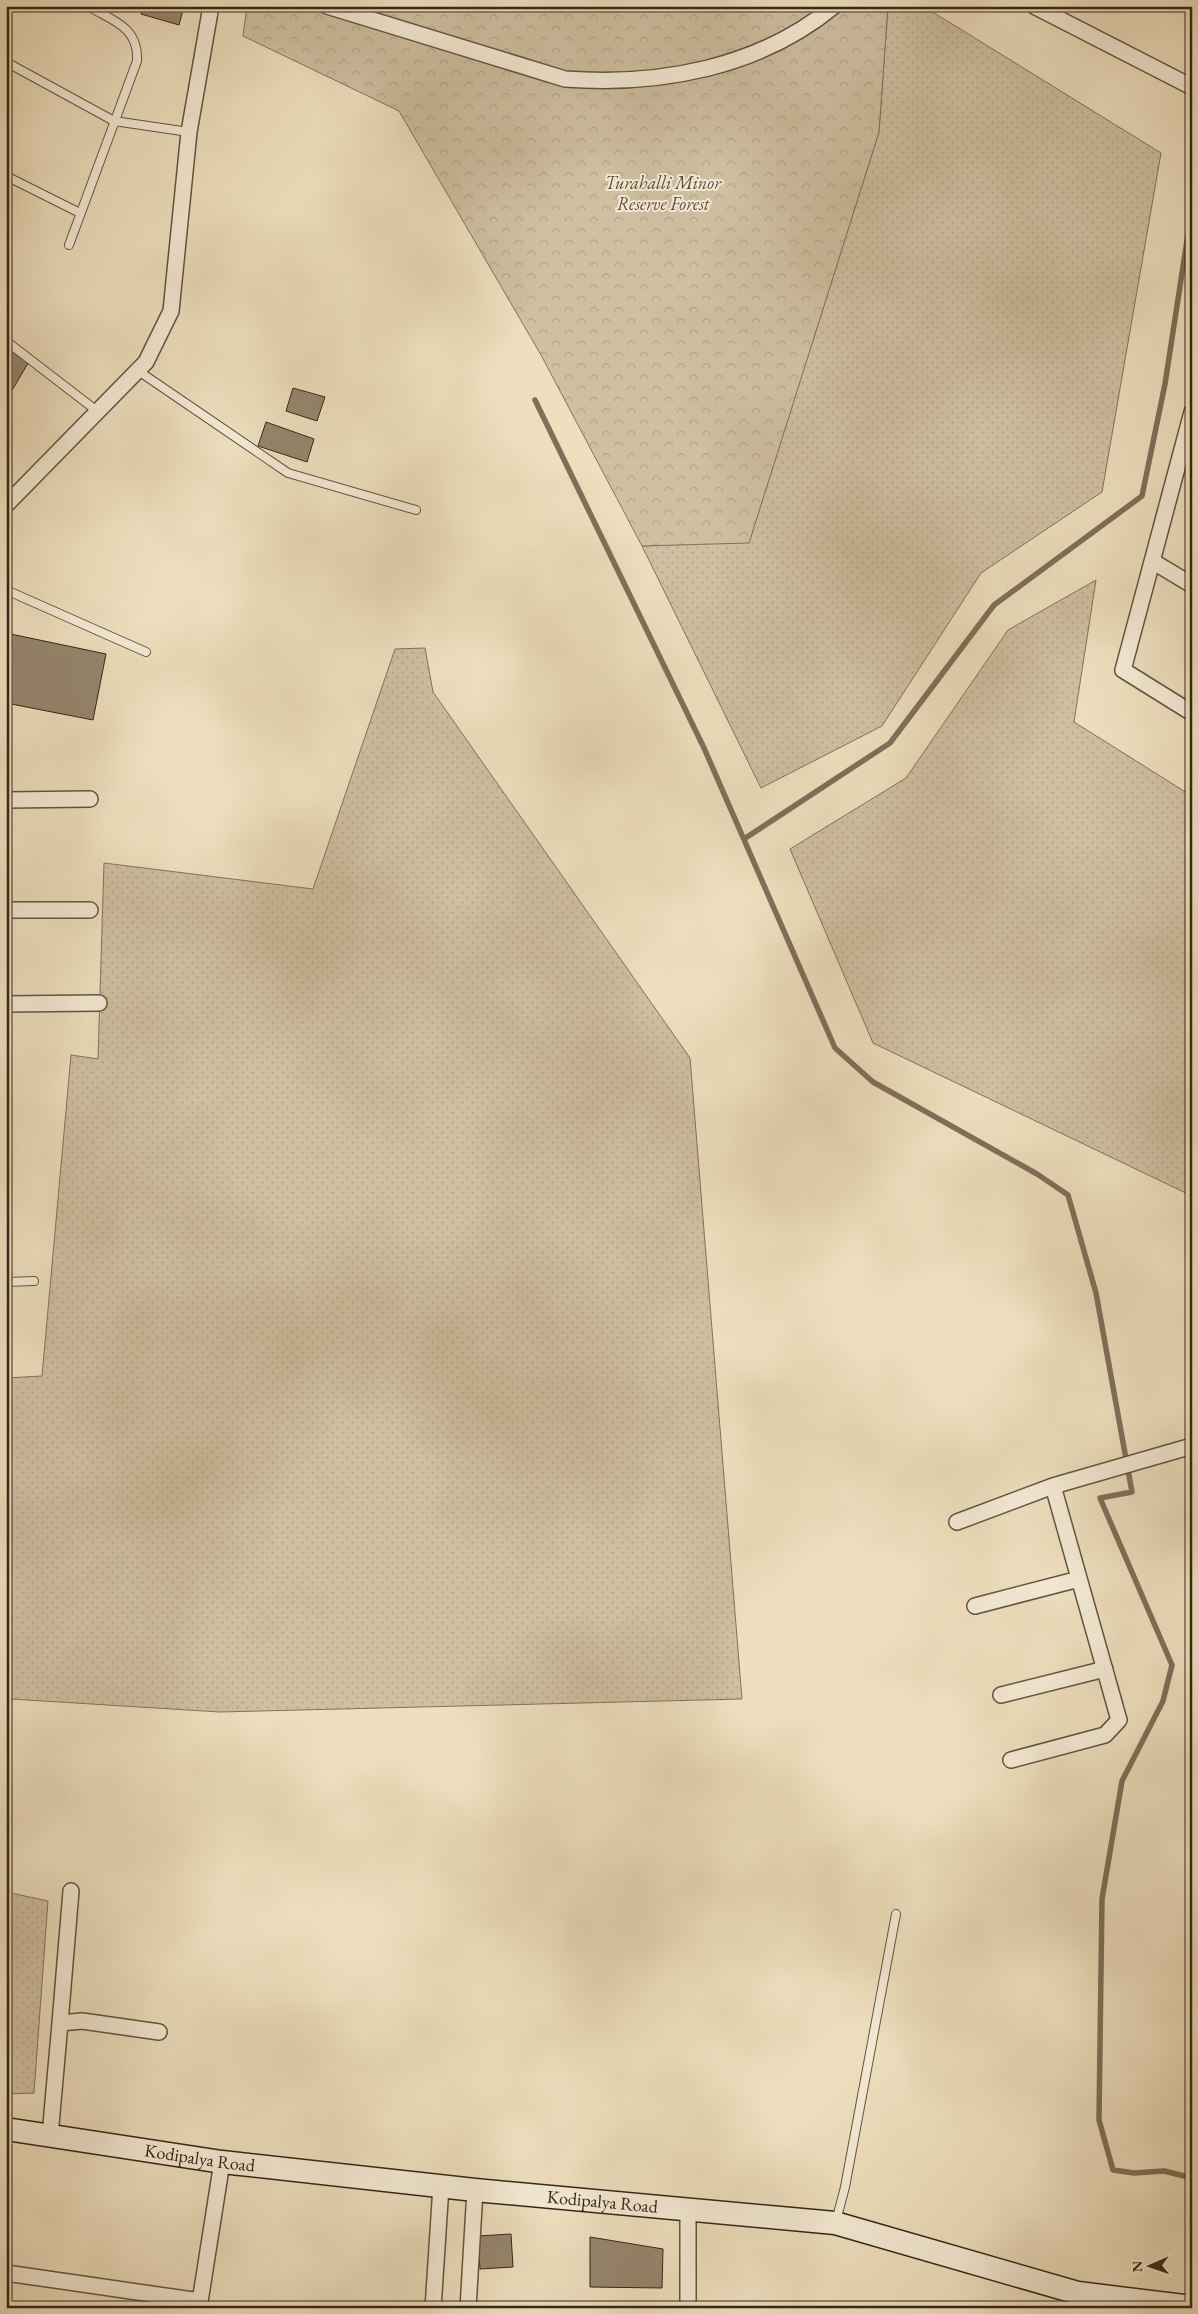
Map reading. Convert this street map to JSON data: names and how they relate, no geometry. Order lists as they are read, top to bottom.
{
  "streets": {
    "main road": ["Kodipalya Road"]
  },
  "parks": ["Turahalli Minor Reserve Forest"],
  "north": "left"
}
